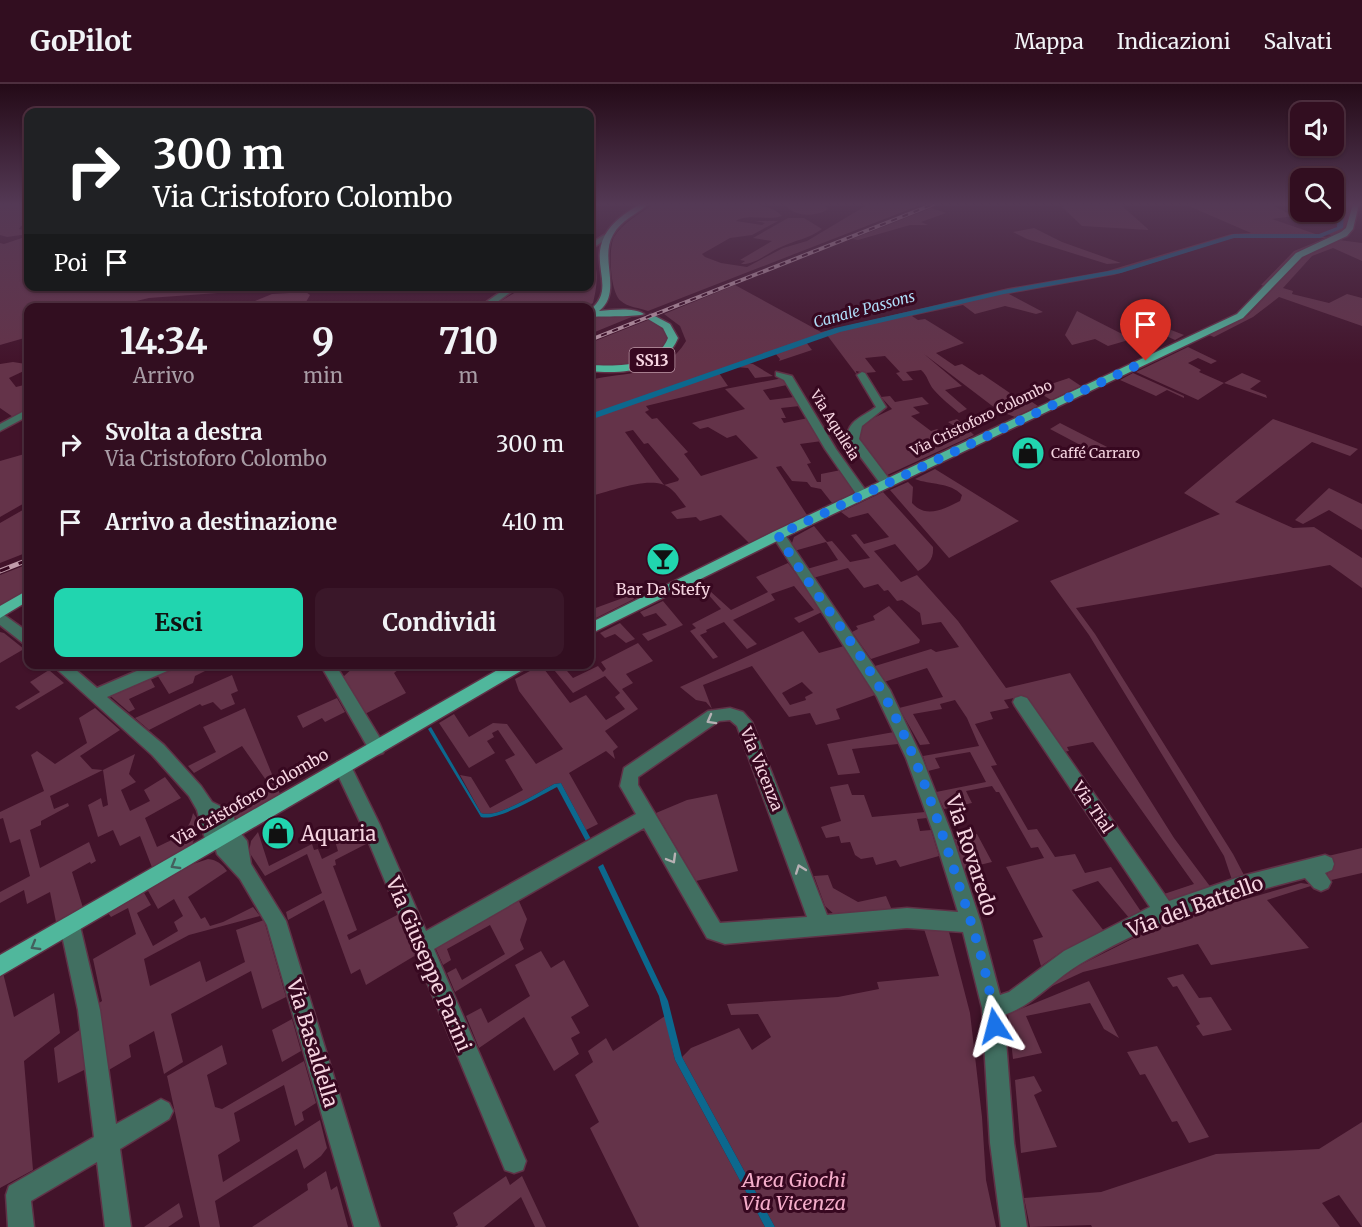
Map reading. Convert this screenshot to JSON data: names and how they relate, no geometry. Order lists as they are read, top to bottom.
{
  "streets": {
    "main road": ["SS13", "Via Cristoforo Colombo"],
    "street": [
      "Via Aquileia",
      "Via Vicenza",
      "Via Tial",
      "Via Rovaredo",
      "Via del Battello",
      "Via Giuseppe Parini",
      "Via Basaldella"
    ]
  },
  "crossings": [
    ["Via Cristoforo Colombo", "Via Aquileia"],
    ["Via Cristoforo Colombo", "Via Rovaredo"],
    ["Via Cristoforo Colombo", "Via Giuseppe Parini"],
    ["Via Cristoforo Colombo", "Via Basaldella"],
    ["Via Vicenza", "Via Rovaredo"],
    ["Via Tial", "Via del Battello"],
    ["Via Rovaredo", "Via del Battello"]
  ],
  "water": ["Canale Passons"],
  "parks": ["Area Giochi Via Vicenza"],
  "places": {
    "shop": ["Caffé Carraro", "Aquaria"],
    "bar": ["Bar Da Stefy"]
  },
  "page": {
    "header": "GoPilot",
    "nav": ["Mappa", "Indicazioni", "Salvati"],
    "turn": ["300 m", "Via Cristoforo Colombo"],
    "then": "Poi",
    "eta": [
      "14:34",
      "Arrivo",
      "9",
      "min",
      "710",
      "m"
    ],
    "list": [
      {
        "name": "Svolta a destra",
        "note": "Via Cristoforo Colombo",
        "value": "300 m"
      },
      {
        "name": "Arrivo a destinazione",
        "value": "410 m"
      }
    ],
    "buttons": ["Esci", "Condividi"]
  }
}
